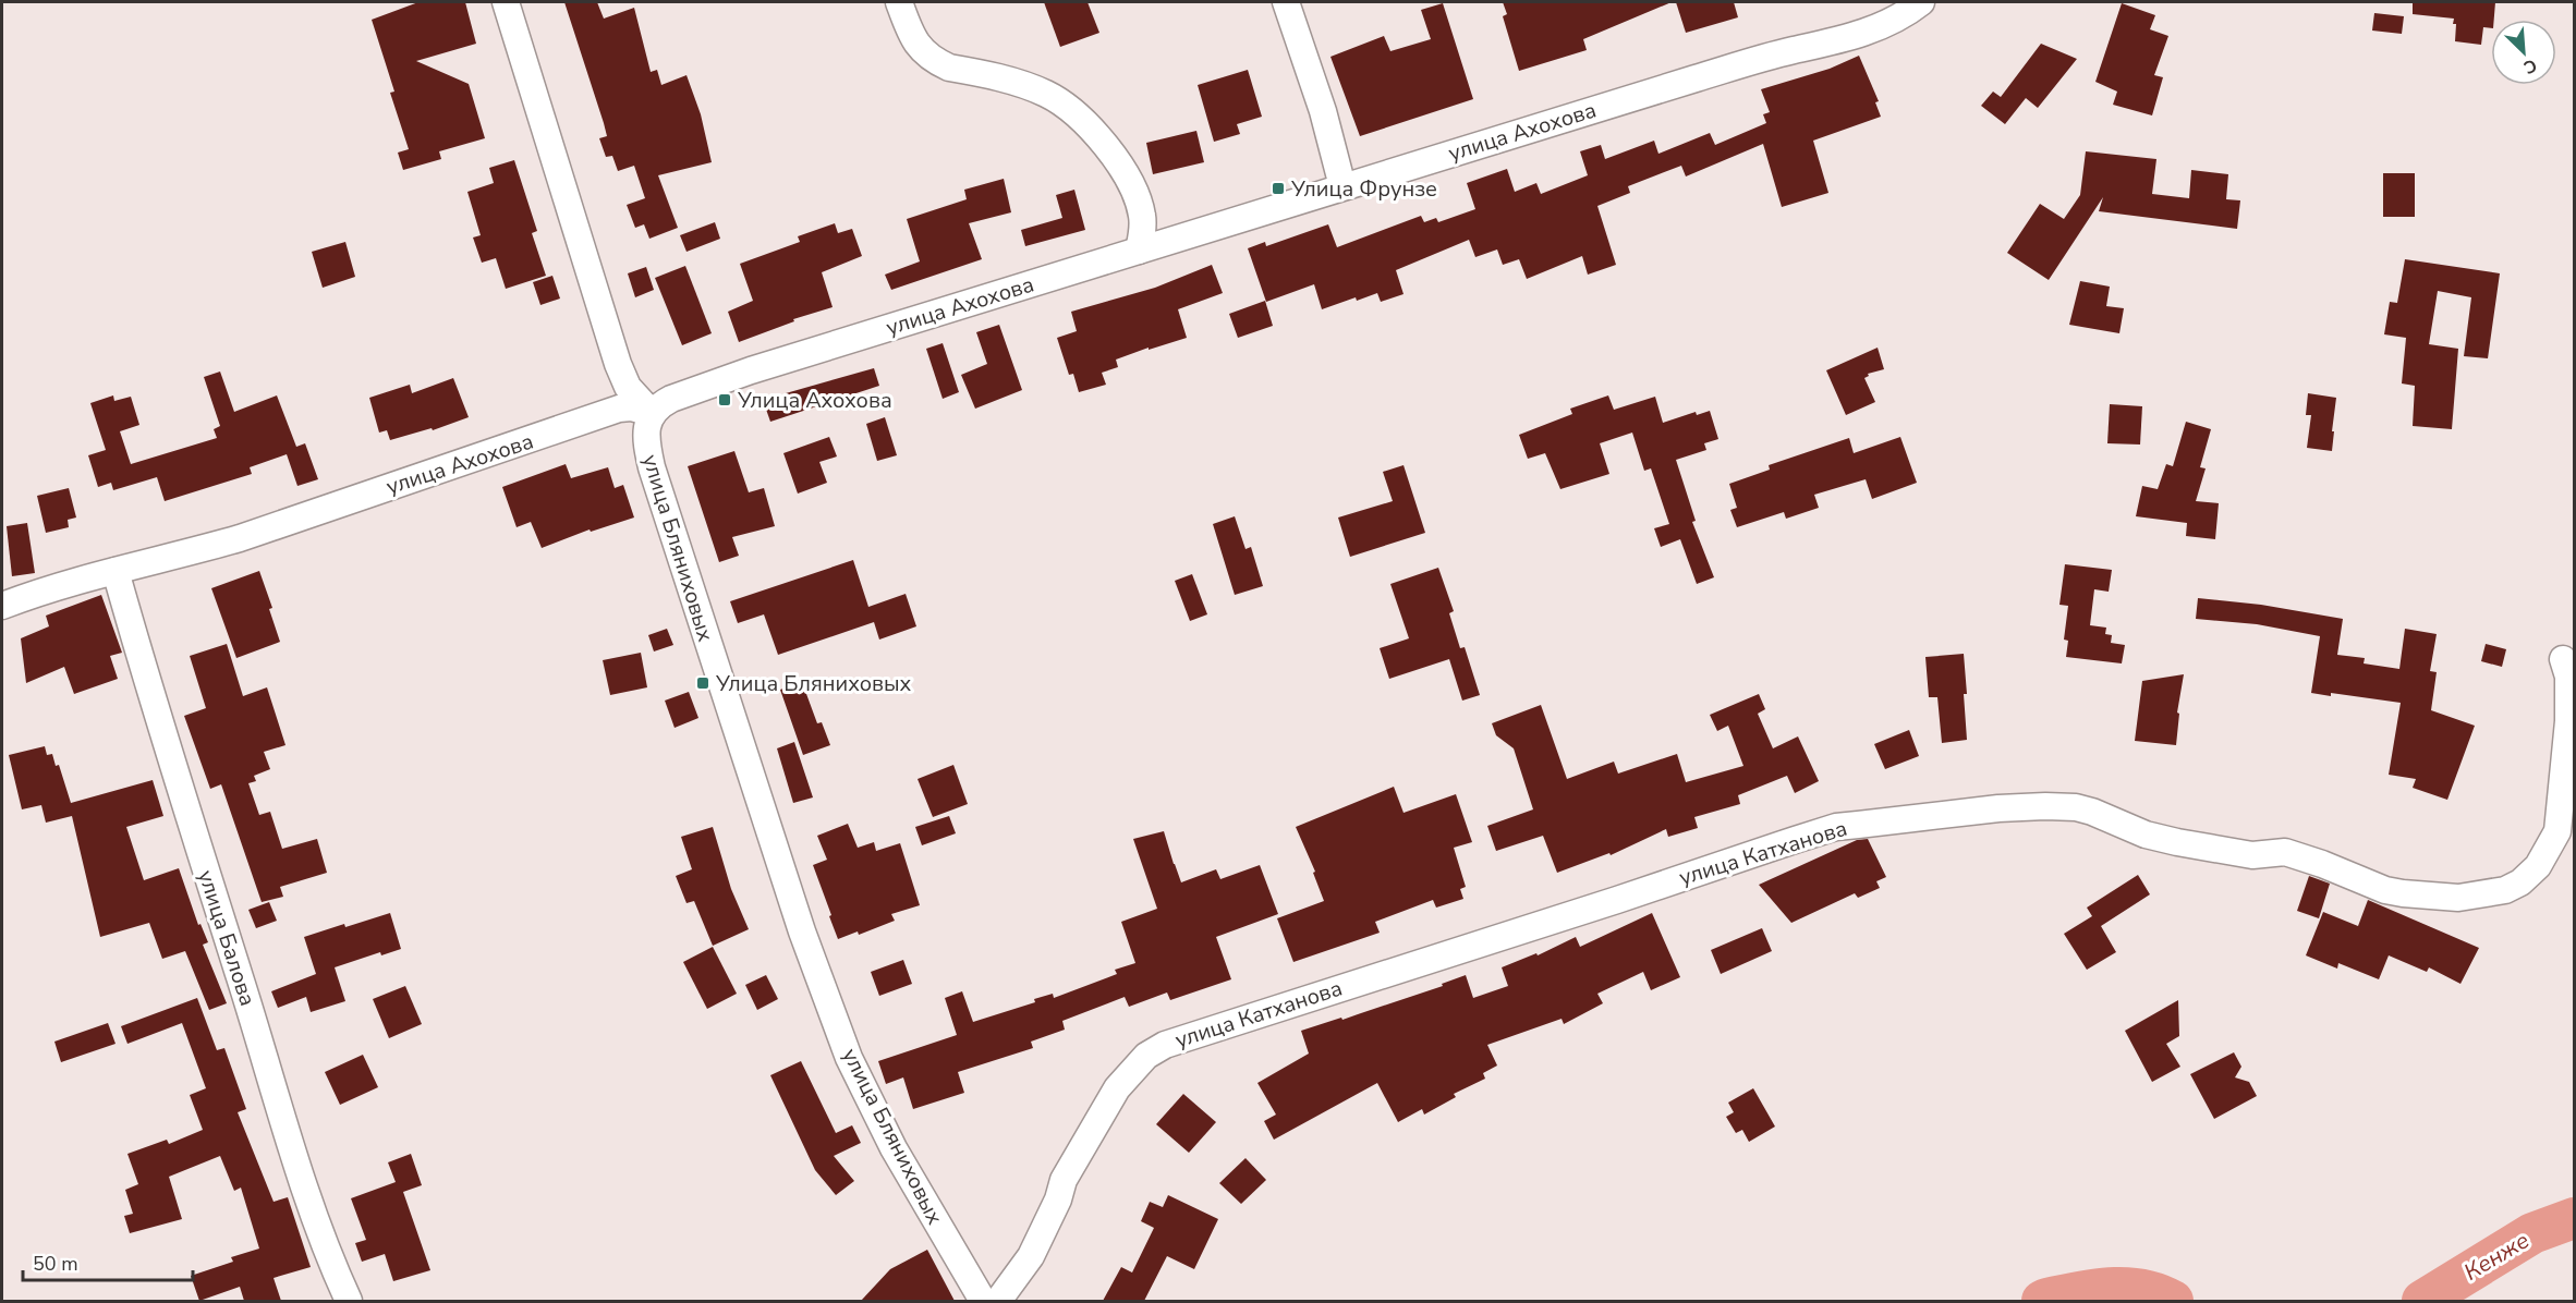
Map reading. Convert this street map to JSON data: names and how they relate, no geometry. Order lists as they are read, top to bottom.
{
  "streets": {
    "street": [
      "улица Ахохова",
      "улица Бляниховых",
      "улица Катханова",
      "улица Балова"
    ]
  },
  "crossings": [
    ["улица Ахохова", "улица Бляниховых"],
    ["улица Ахохова", "улица Балова"]
  ],
  "water": ["Кенже"],
  "places": {
    "transit": ["Улица Фрунзе", "Улица Ахохова", "Улица Бляниховых"]
  },
  "scale_bar": "50 m",
  "north": "bottom right"
}
